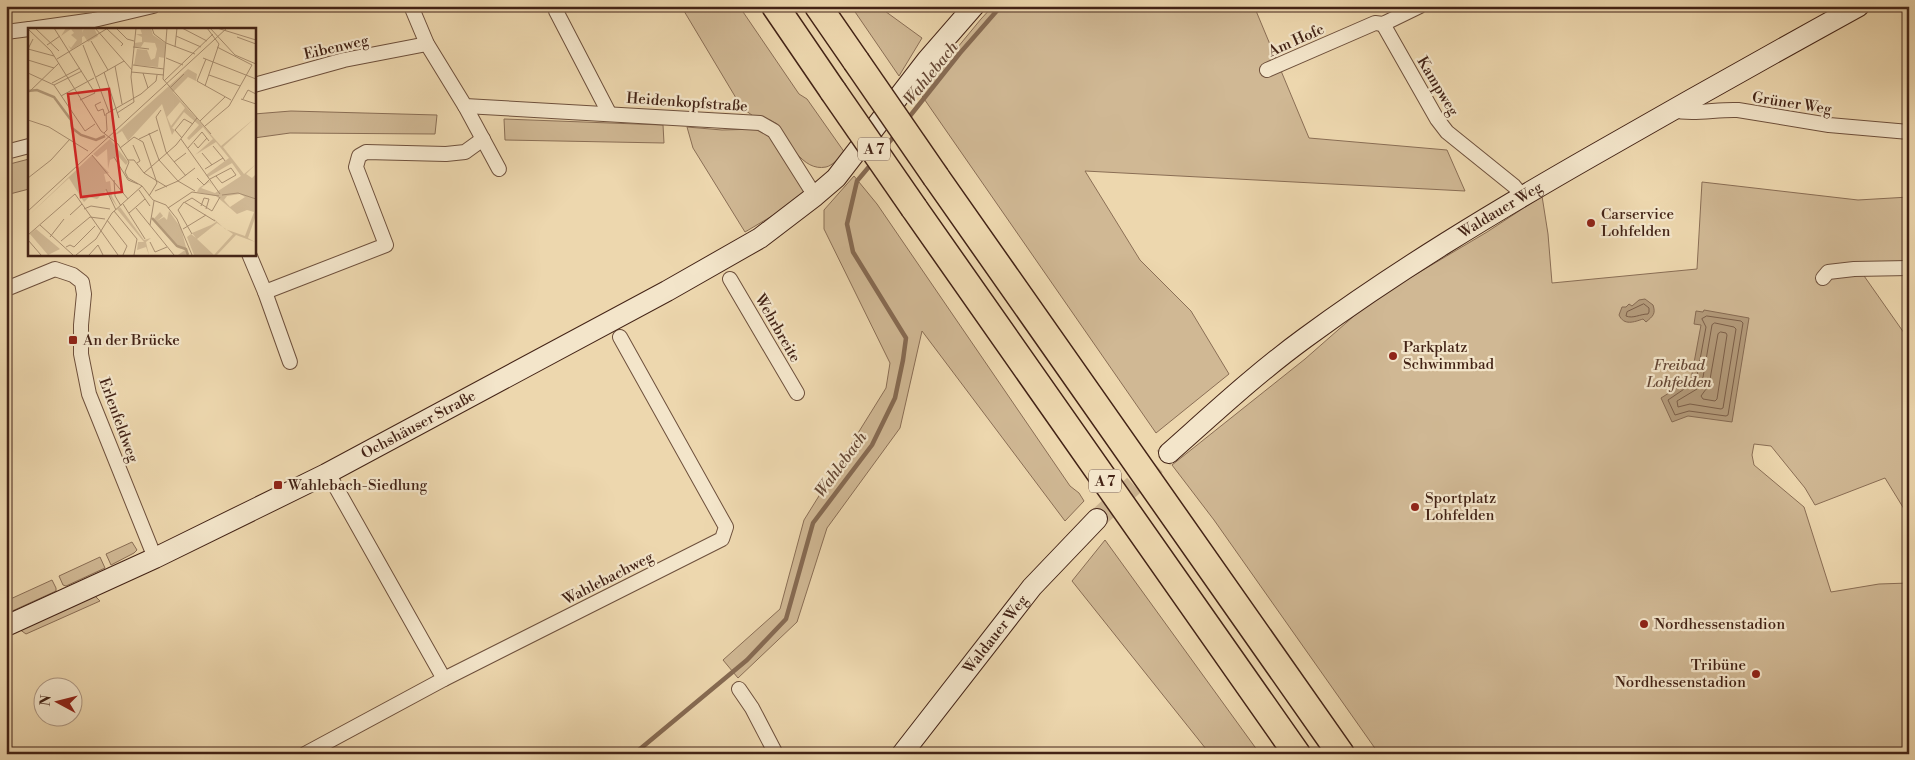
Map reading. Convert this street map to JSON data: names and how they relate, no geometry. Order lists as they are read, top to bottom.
{
  "streets": {
    "highway": ["A 7"],
    "main road": ["Waldauer Weg", "Ochshäuser Straße"],
    "street": [
      "Am Hofe",
      "Eibenweg",
      "Kampweg",
      "Heidenkopfstraße",
      "Grüner Weg",
      "Wehrbreite",
      "Erlenfeldweg",
      "Wahlebachweg"
    ]
  },
  "crossings": [
    ["Am Hofe", "Kampweg"],
    ["Kampweg", "Waldauer Weg"],
    ["Heidenkopfstraße", "Ochshäuser Straße"],
    ["Grüner Weg", "Waldauer Weg"],
    ["Erlenfeldweg", "Ochshäuser Straße"]
  ],
  "water": ["Wahlebach"],
  "parks": ["Freibad Lohfelden"],
  "places": {
    "other": [
      "Carservice Lohfelden",
      "Parkplatz Schwimmbad",
      "Sportplatz Lohfelden",
      "Nordhessenstadion",
      "Tribüne Nordhessenstadion"
    ],
    "transit": ["An der Brücke", "Wahlebach-Siedlung"]
  },
  "north": "left"
}
